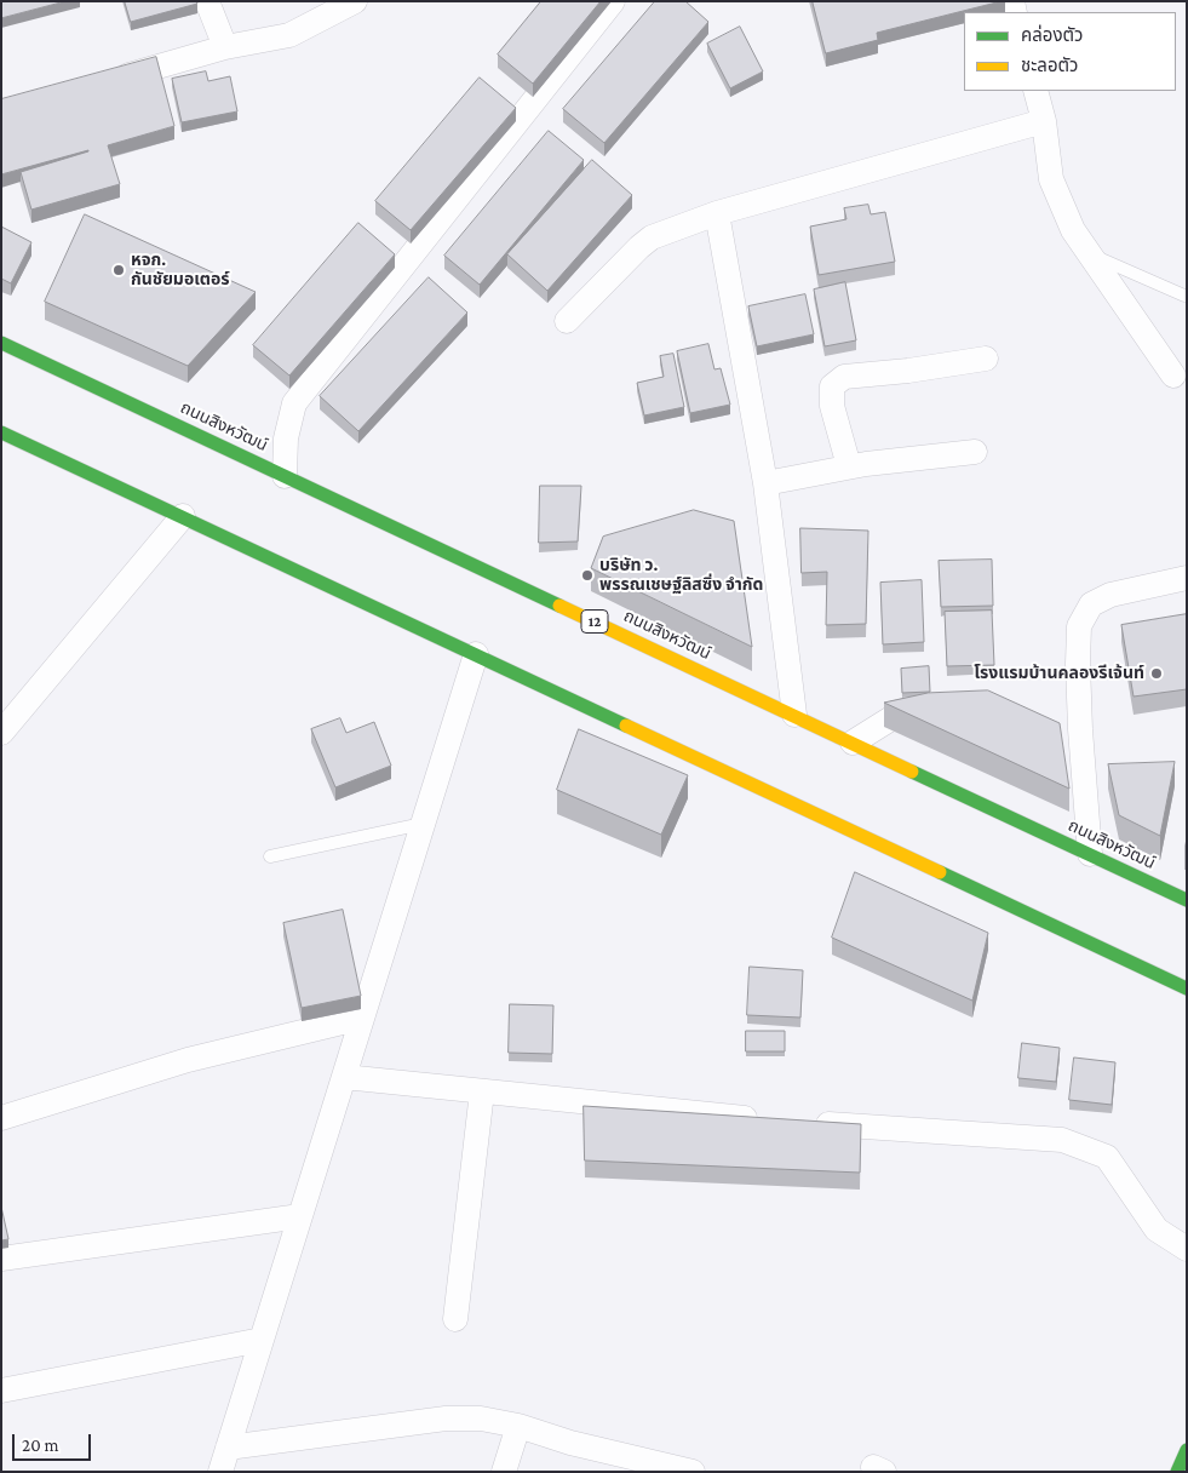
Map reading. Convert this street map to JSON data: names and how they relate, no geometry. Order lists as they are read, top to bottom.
{
  "streets": {
    "main road": ["ถนนสิงหวัฒน์", "12"]
  },
  "places": ["หจก. กันชัยมอเตอร์", "บริษัท ว. พรรณเชษฐ์ลิสซิ่ง จำกัด", "โรงแรมบ้านคลองรีเจ้นท์"],
  "legend": ["คล่องตัว", "ชะลอตัว"],
  "scale_bar": "20 m"
}
